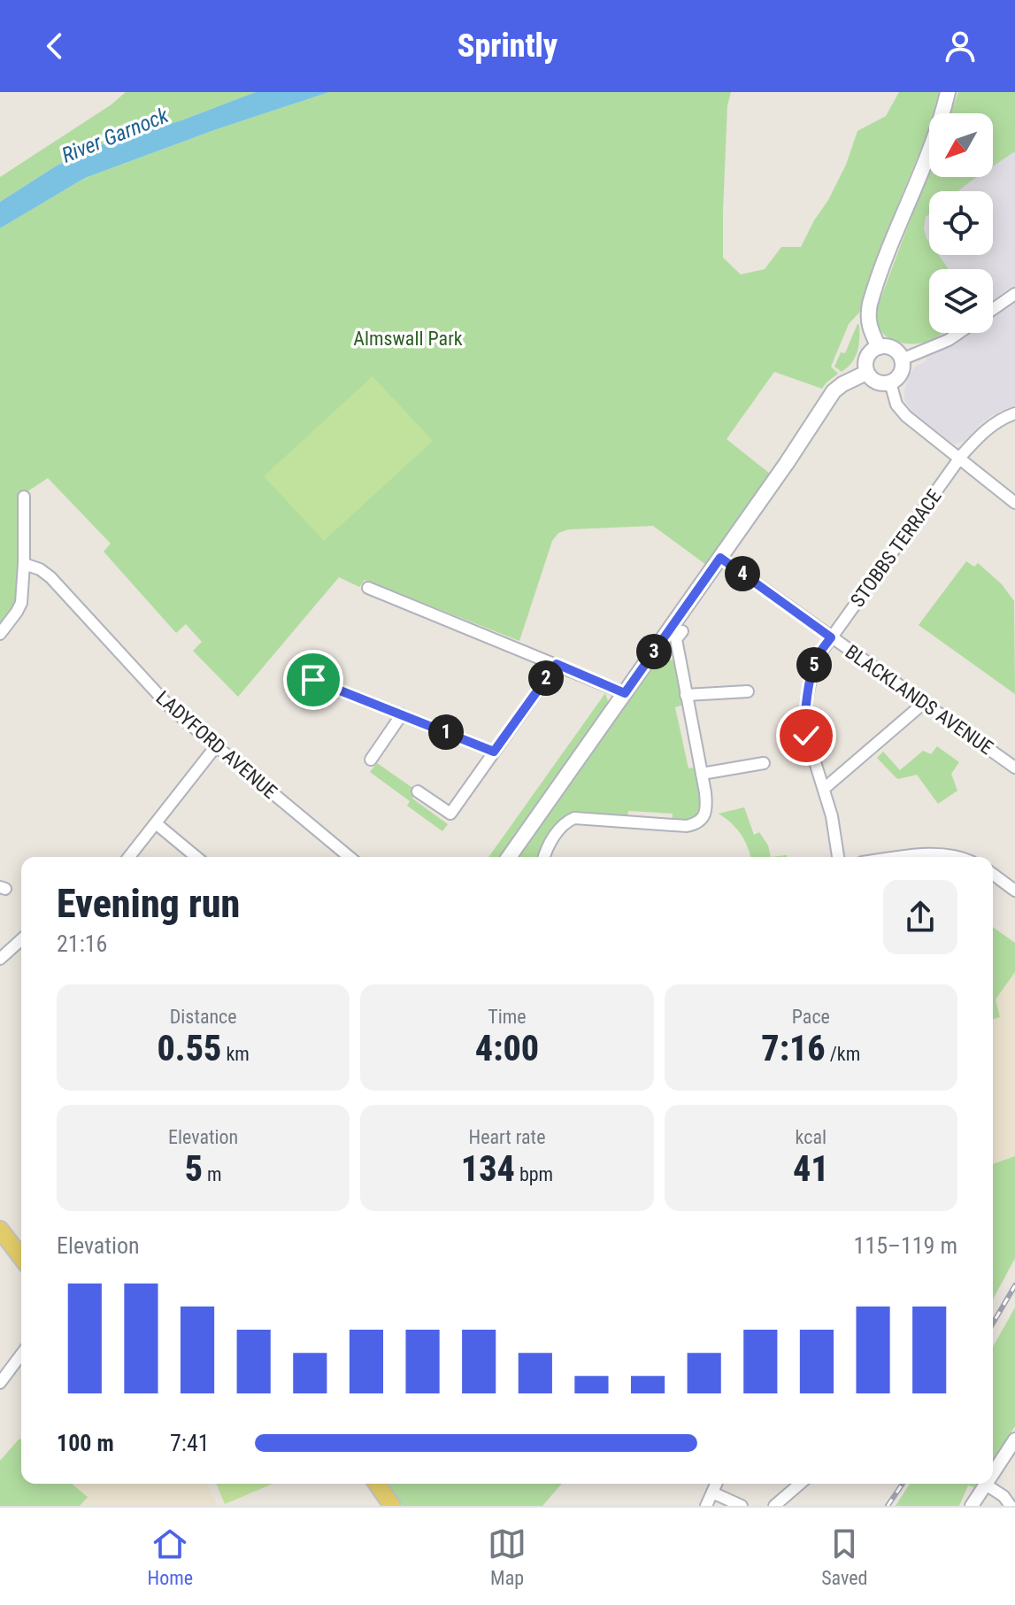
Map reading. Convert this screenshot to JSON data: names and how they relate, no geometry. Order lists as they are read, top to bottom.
{
  "streets": {
    "street": ["STOBBS TERRACE", "BLACKLANDS AVENUE", "LADYFORD AVENUE"]
  },
  "crossings": [
    ["STOBBS TERRACE", "BLACKLANDS AVENUE"]
  ],
  "water": ["River Garnock"],
  "parks": ["Almswall Park"],
  "north": "bottom left",
  "page": {
    "header": "Sprintly",
    "pins": [
      "4",
      "3",
      "5",
      "2",
      "1"
    ],
    "heading": ["Evening run", "21:16"],
    "stats": [
      ["Distance", "0.55 km"],
      ["Time", "4:00"],
      ["Pace", "7:16 /km"],
      ["Elevation", "5 m"],
      ["Heart rate", "134 bpm"],
      ["kcal", "41"]
    ],
    "chart": ["Elevation", "115–119 m"],
    "list": [
      {
        "name": "100 m",
        "note": "7:41"
      }
    ],
    "tabs": ["Home", "Map", "Saved"]
  }
}
